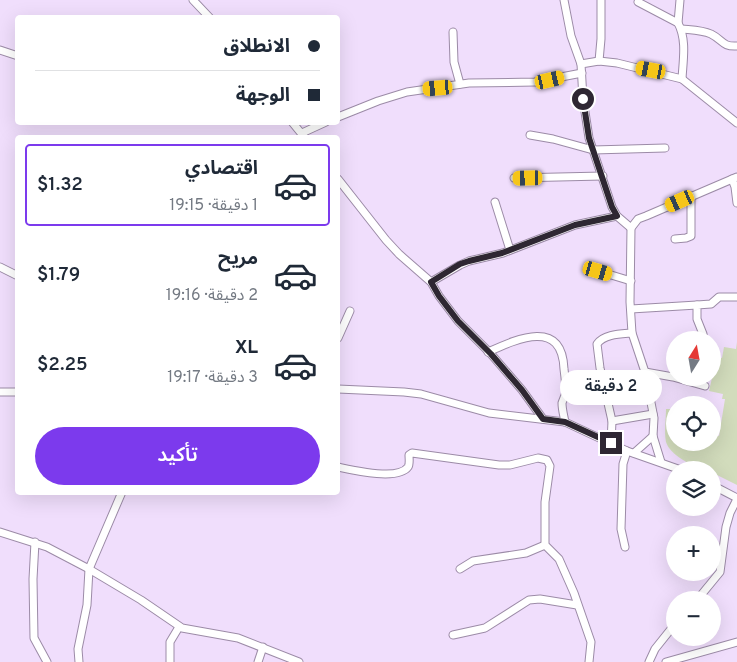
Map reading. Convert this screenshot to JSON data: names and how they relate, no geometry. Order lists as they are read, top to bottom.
{
  "north": "top",
  "page": {
    "banner": ["الانطلاق", "الوجهة"],
    "list": [
      {
        "name": "اقتصادي",
        "note": "1 دقيقة · 19:15",
        "value": "$1.32"
      },
      {
        "name": "مريح",
        "note": "2 دقيقة · 19:16",
        "value": "$1.79"
      },
      {
        "name": "XL",
        "note": "3 دقيقة · 19:17",
        "value": "$2.25"
      }
    ],
    "map_buttons": ["+", "−"],
    "bubble": "2 دقيقة",
    "buttons": "تأكيد"
  }
}
